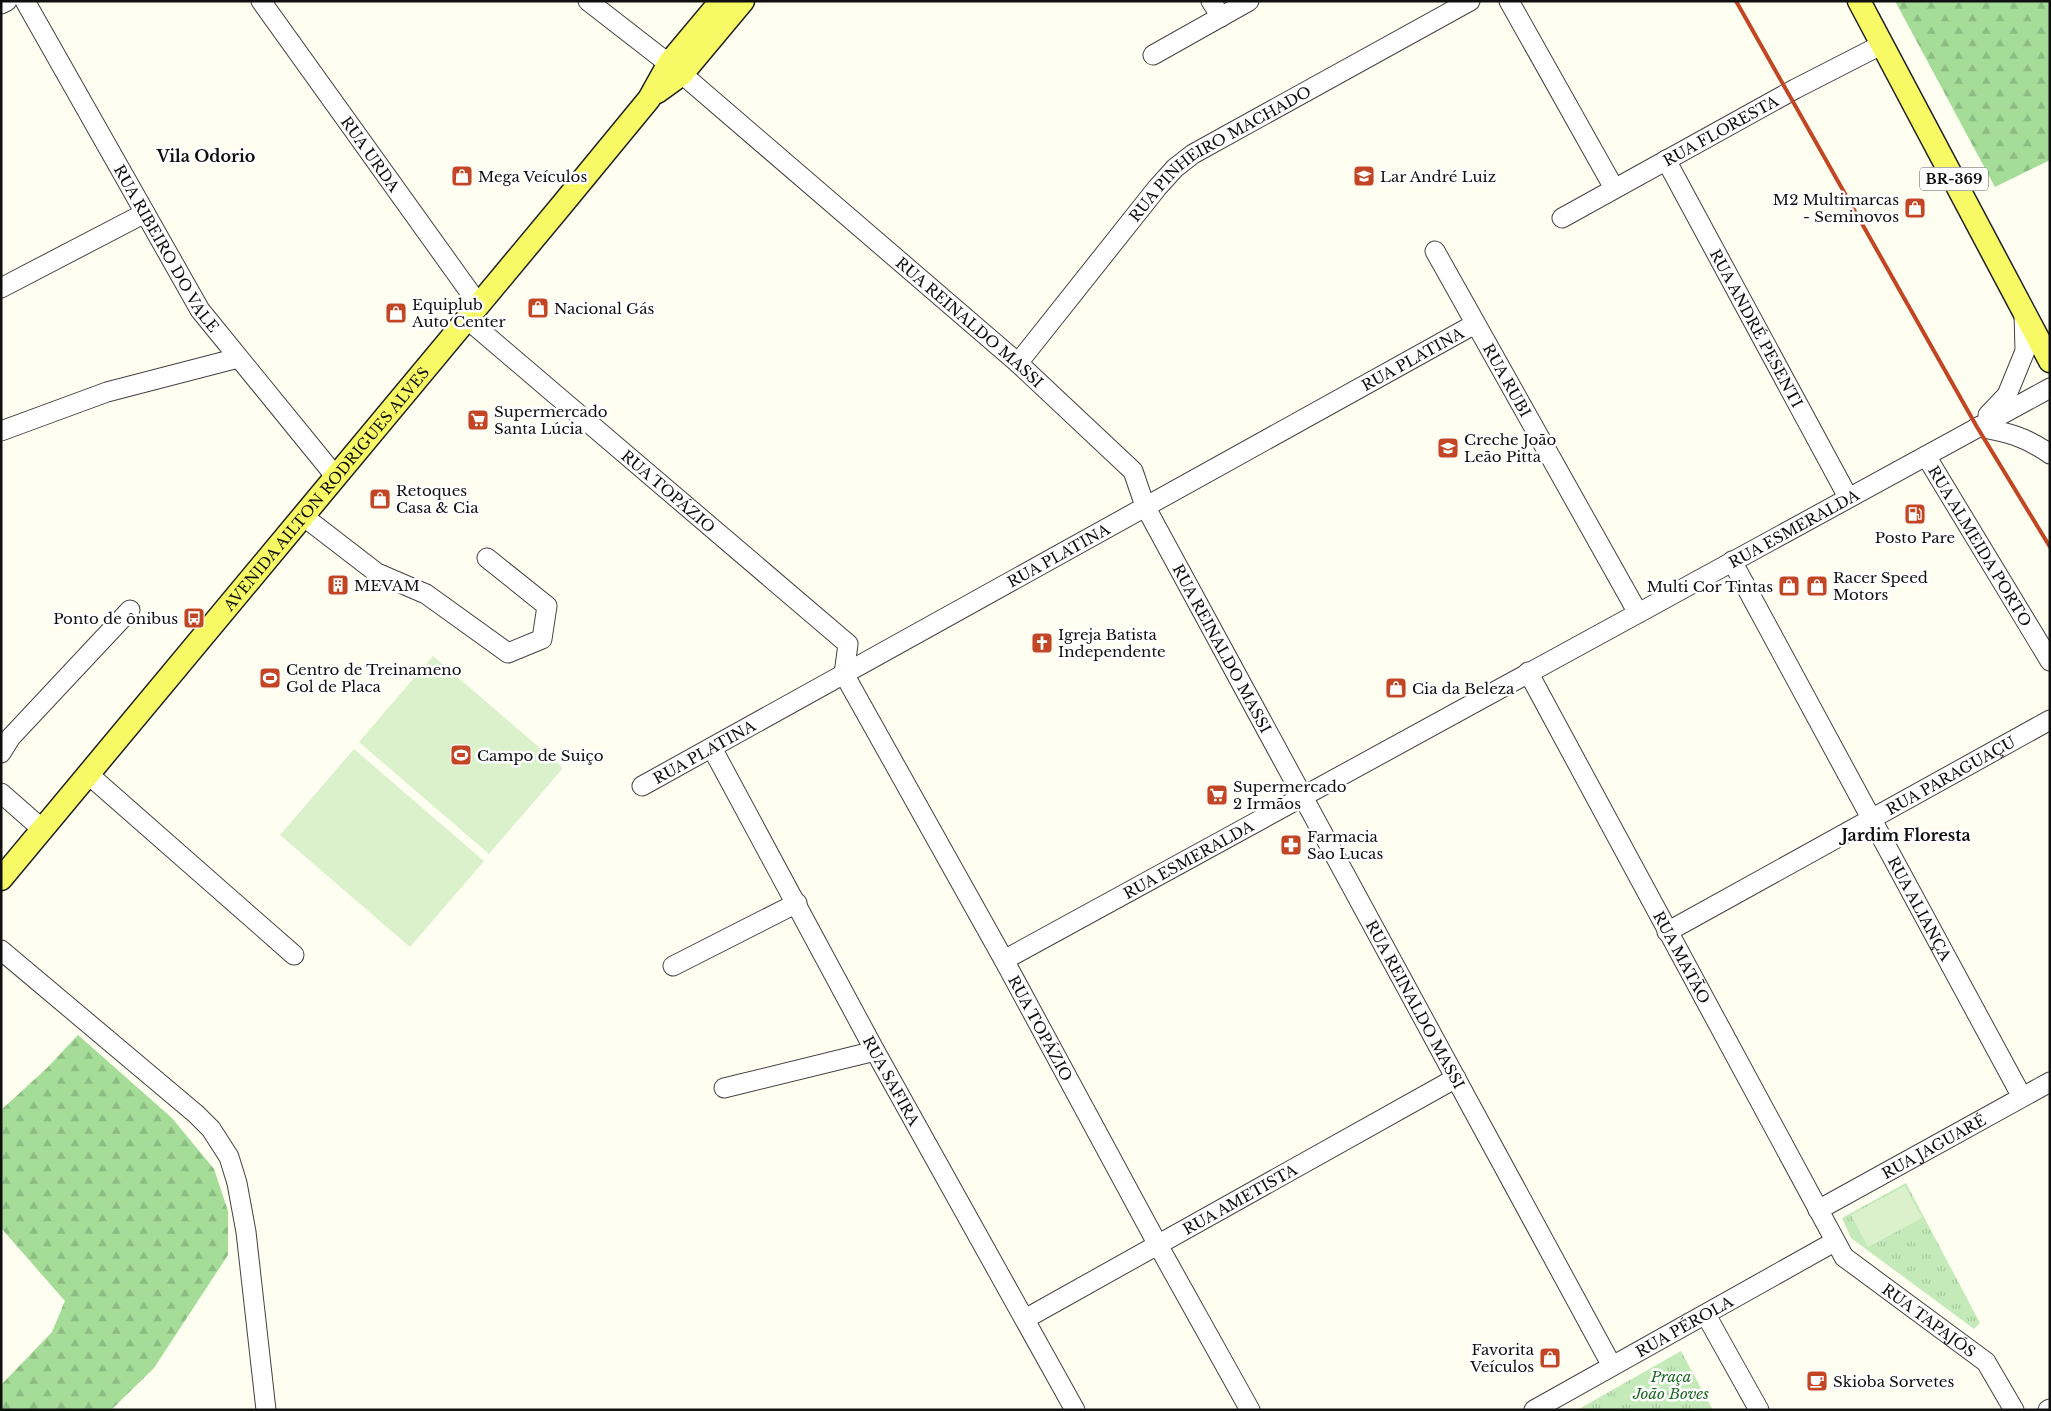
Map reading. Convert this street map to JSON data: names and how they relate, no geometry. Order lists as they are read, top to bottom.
{
  "streets": {
    "main road": ["BR-369", "AVENIDA AILTON RODRIGUES ALVES"],
    "street": [
      "RUA FLORESTA",
      "RUA URDA",
      "RUA PINHEIRO MACHADO",
      "RUA RIBEIRO DO VALE",
      "RUA REINALDO MASSI",
      "RUA ANDRÉ PESENTI",
      "RUA PLATINA",
      "RUA RUBI",
      "RUA TOPÁZIO",
      "RUA ESMERALDA",
      "RUA ALMEIDA PORTO",
      "RUA PARAGUAÇU",
      "RUA ALIANÇA",
      "RUA MATÃO",
      "RUA SAFIRA",
      "RUA JAGUARÉ",
      "RUA AMETISTA",
      "RUA TAPAJÓS",
      "RUA PÉROLA"
    ]
  },
  "crossings": [
    ["RUA FLORESTA", "BR-369"],
    ["RUA FLORESTA", "RUA ANDRÉ PESENTI"],
    ["RUA URDA", "AVENIDA AILTON RODRIGUES ALVES"],
    ["RUA URDA", "RUA TOPÁZIO"],
    ["RUA PINHEIRO MACHADO", "RUA REINALDO MASSI"],
    ["BR-369", "RUA ESMERALDA"],
    ["RUA RIBEIRO DO VALE", "AVENIDA AILTON RODRIGUES ALVES"],
    ["RUA REINALDO MASSI", "RUA PLATINA"],
    ["RUA REINALDO MASSI", "AVENIDA AILTON RODRIGUES ALVES"],
    ["RUA REINALDO MASSI", "RUA ESMERALDA"],
    ["RUA REINALDO MASSI", "RUA AMETISTA"],
    ["RUA REINALDO MASSI", "RUA PÉROLA"],
    ["RUA ANDRÉ PESENTI", "RUA ESMERALDA"],
    ["RUA PLATINA", "RUA RUBI"],
    ["RUA PLATINA", "RUA TOPÁZIO"],
    ["RUA PLATINA", "RUA SAFIRA"],
    ["RUA RUBI", "RUA ESMERALDA"],
    ["AVENIDA AILTON RODRIGUES ALVES", "RUA TOPÁZIO"],
    ["RUA TOPÁZIO", "RUA ESMERALDA"],
    ["RUA TOPÁZIO", "RUA AMETISTA"],
    ["RUA ESMERALDA", "RUA ALMEIDA PORTO"],
    ["RUA ESMERALDA", "RUA ALIANÇA"],
    ["RUA ESMERALDA", "RUA MATÃO"],
    ["RUA PARAGUAÇU", "RUA ALIANÇA"],
    ["RUA PARAGUAÇU", "RUA MATÃO"],
    ["RUA ALIANÇA", "RUA JAGUARÉ"],
    ["RUA MATÃO", "RUA JAGUARÉ"],
    ["RUA MATÃO", "RUA TAPAJÓS"],
    ["RUA MATÃO", "RUA PÉROLA"],
    ["RUA SAFIRA", "RUA AMETISTA"],
    ["RUA TAPAJÓS", "RUA PÉROLA"]
  ],
  "districts": ["Vila Odorio", "Jardim Floresta"],
  "parks": ["Praça João Boves"],
  "places": {
    "shop": [
      "Mega Veículos",
      "M2 Multimarcas - Seminovos",
      "Nacional Gás",
      "Equiplub Auto Center",
      "Retoques Casa & Cia",
      "Multi Cor Tintas",
      "Racer Speed Motors",
      "Cia da Beleza",
      "Favorita Veículos"
    ],
    "school or university": ["Lar André Luiz", "Creche João Leão Pitta"],
    "supermarket": ["Supermercado Santa Lúcia", "Supermercado 2 Irmãos"],
    "fuel station": ["Posto Pare"],
    "building": ["MEVAM"],
    "bus stop": ["Ponto de ônibus"],
    "church": ["Igreja Batista Independente"],
    "sports": ["Centro de Treinameno Gol de Placa", "Campo de Suiço"],
    "pharmacy": ["Farmacia Sao Lucas"],
    "cafe": ["Skioba Sorvetes"]
  }
}
